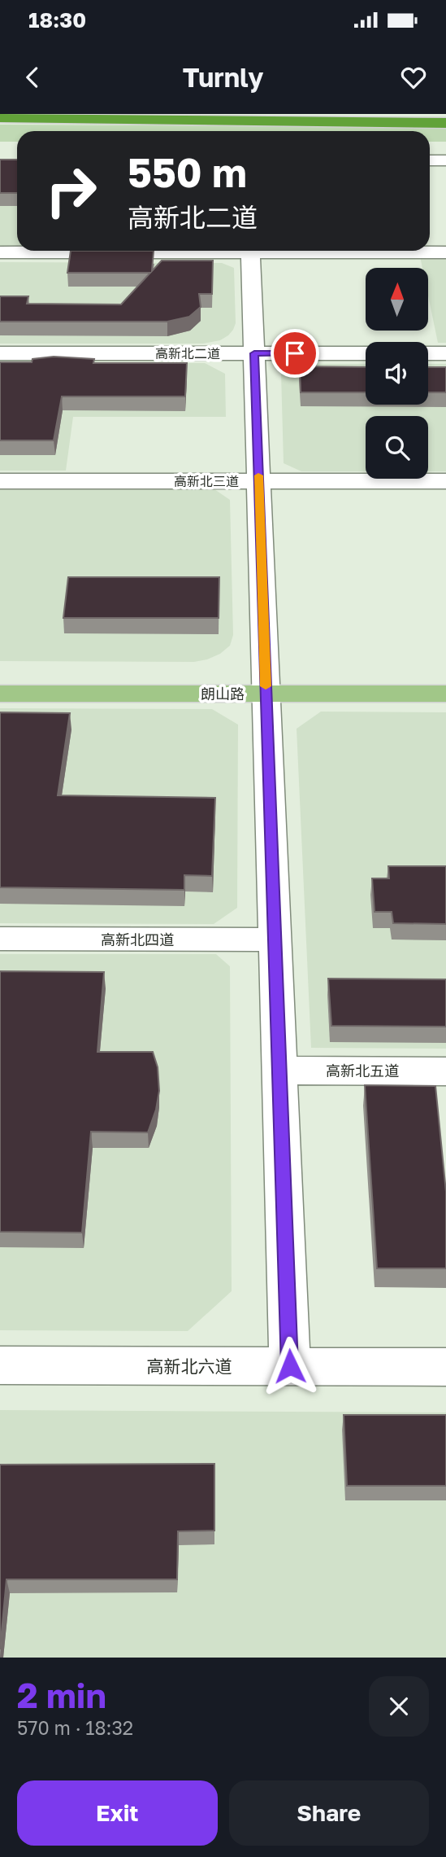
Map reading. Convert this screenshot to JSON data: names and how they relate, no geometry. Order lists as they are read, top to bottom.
{
  "streets": {
    "main road": ["朗山路"],
    "street": [
      "高新北二道",
      "高新北三道",
      "高新北四道",
      "高新北五道",
      "高新北六道"
    ]
  },
  "north": "top",
  "page": {
    "status": "18:30",
    "header": "Turnly",
    "turn": ["550 m", "高新北二道"],
    "heading": ["2 min", "570 m · 18:32"],
    "buttons": ["Exit", "Share"]
  }
}
